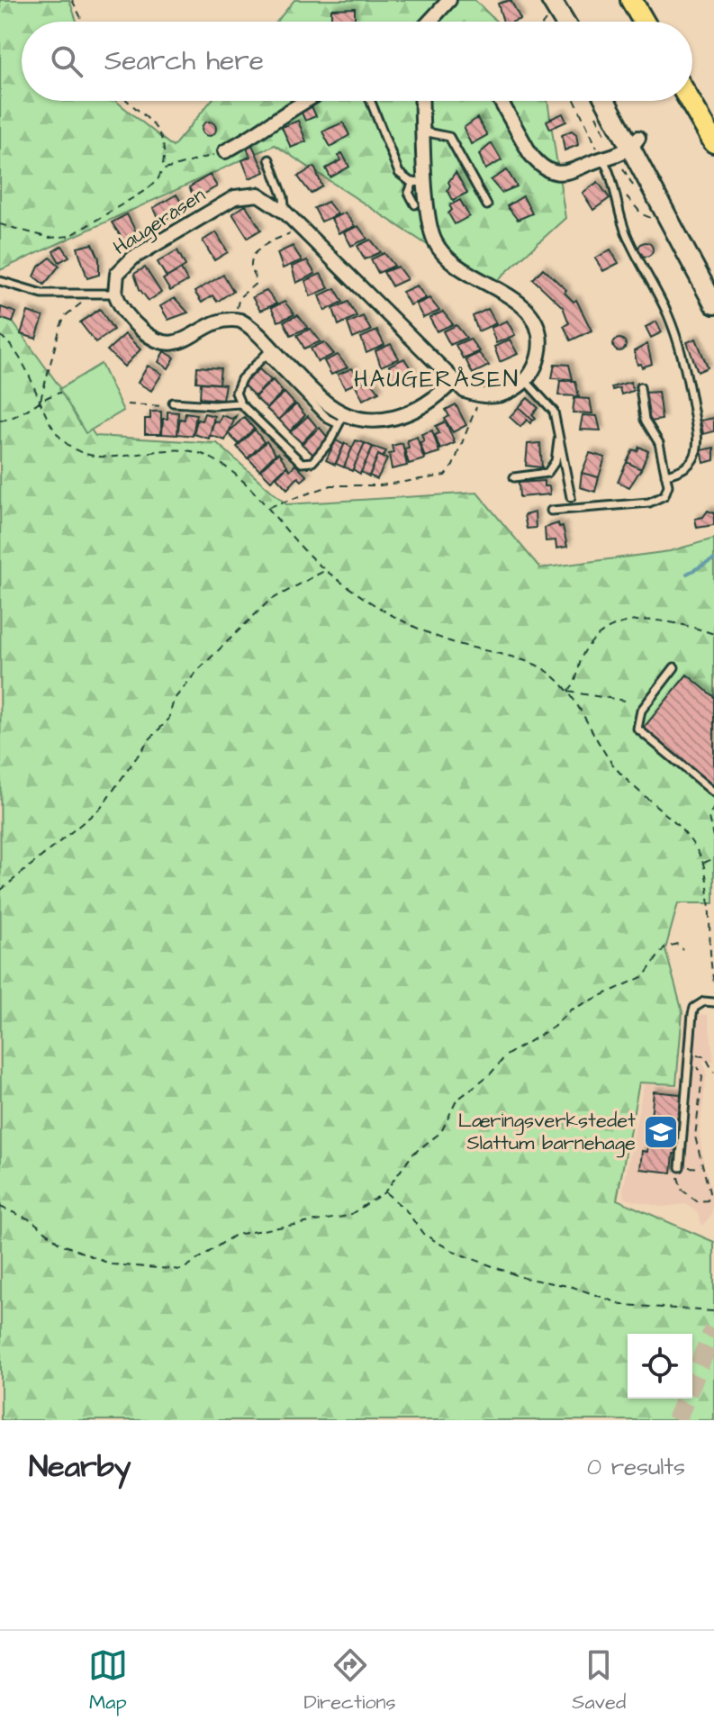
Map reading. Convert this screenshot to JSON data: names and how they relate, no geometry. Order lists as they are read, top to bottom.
{
  "streets": {
    "street": ["Haugeråsen"]
  },
  "districts": ["HAUGERÅSEN"],
  "places": {
    "school or university": ["Læringsverkstedet Slattum barnehage"]
  },
  "page": {
    "search": "Search here",
    "heading": ["Nearby", "0 results"],
    "nav": ["Map", "Directions", "Saved"]
  }
}
